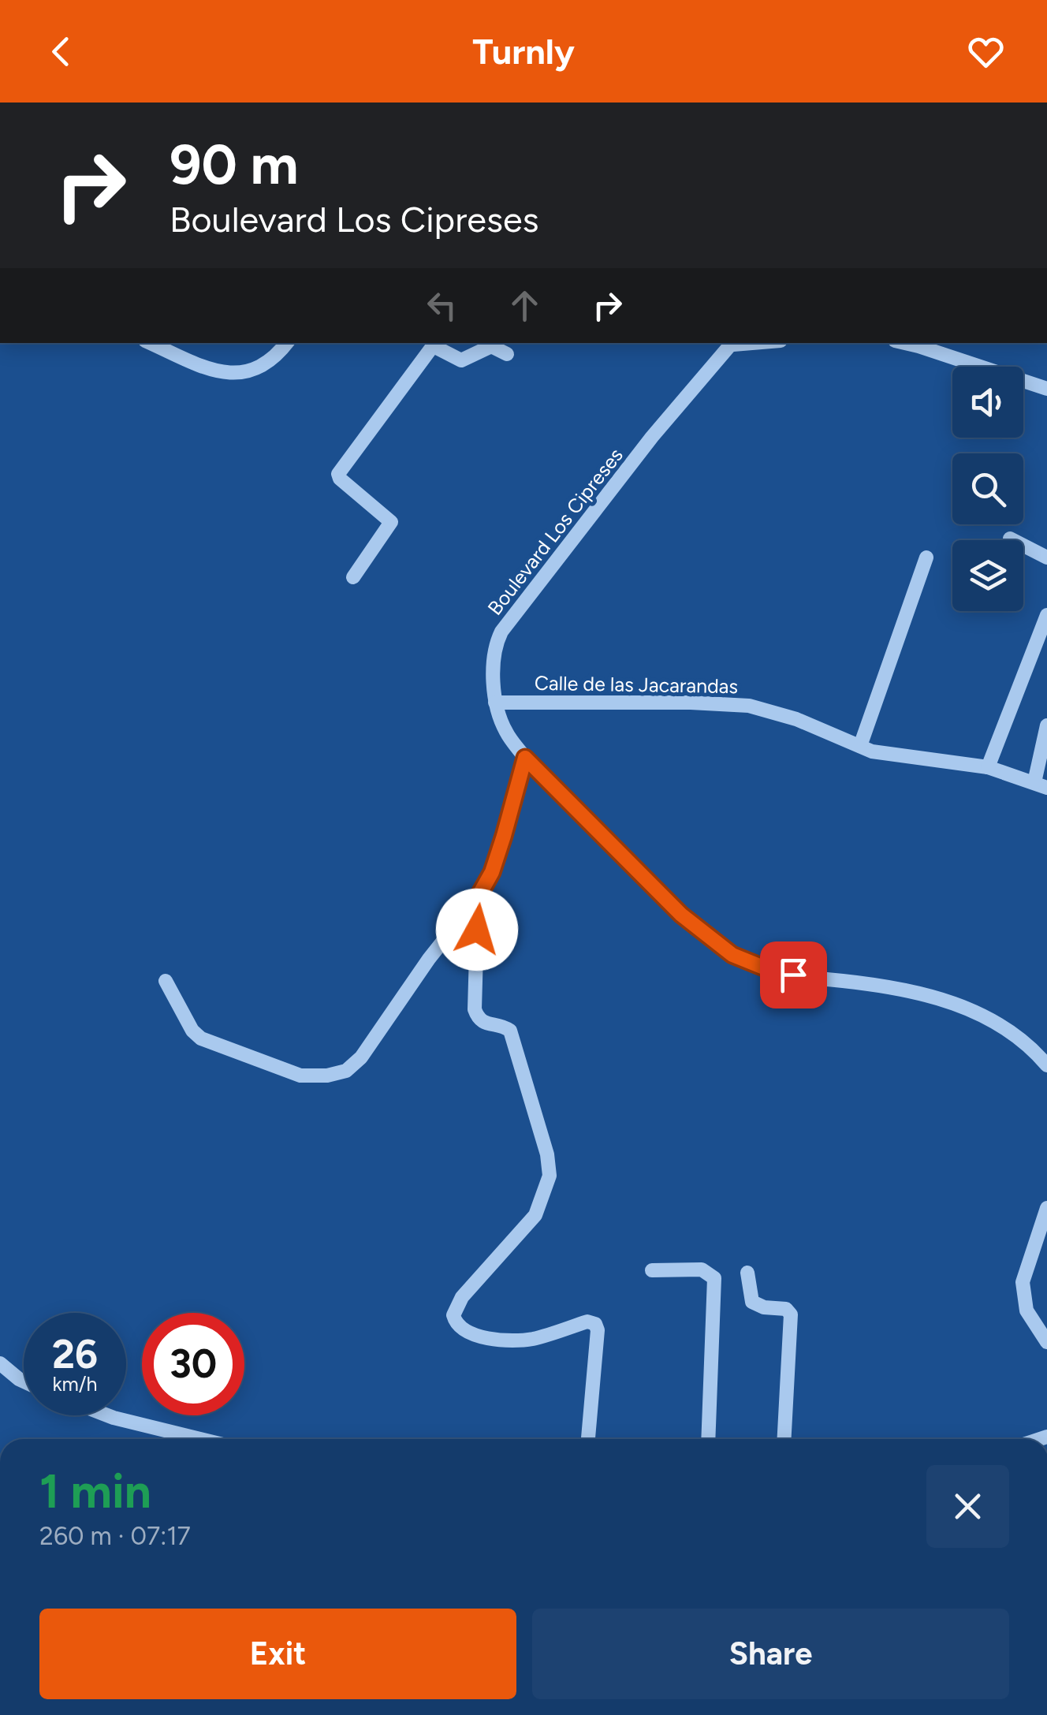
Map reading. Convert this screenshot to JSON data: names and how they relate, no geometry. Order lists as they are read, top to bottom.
{
  "streets": {
    "street": ["Boulevard Los Cipreses", "Calle de las Jacarandas"]
  },
  "crossings": [
    ["Boulevard Los Cipreses", "Calle de las Jacarandas"]
  ],
  "page": {
    "header": "Turnly",
    "turn": ["90 m", "Boulevard Los Cipreses"],
    "speed": "26 km/h",
    "limit": "30",
    "heading": ["1 min", "260 m · 07:17"],
    "buttons": ["Exit", "Share"]
  }
}
